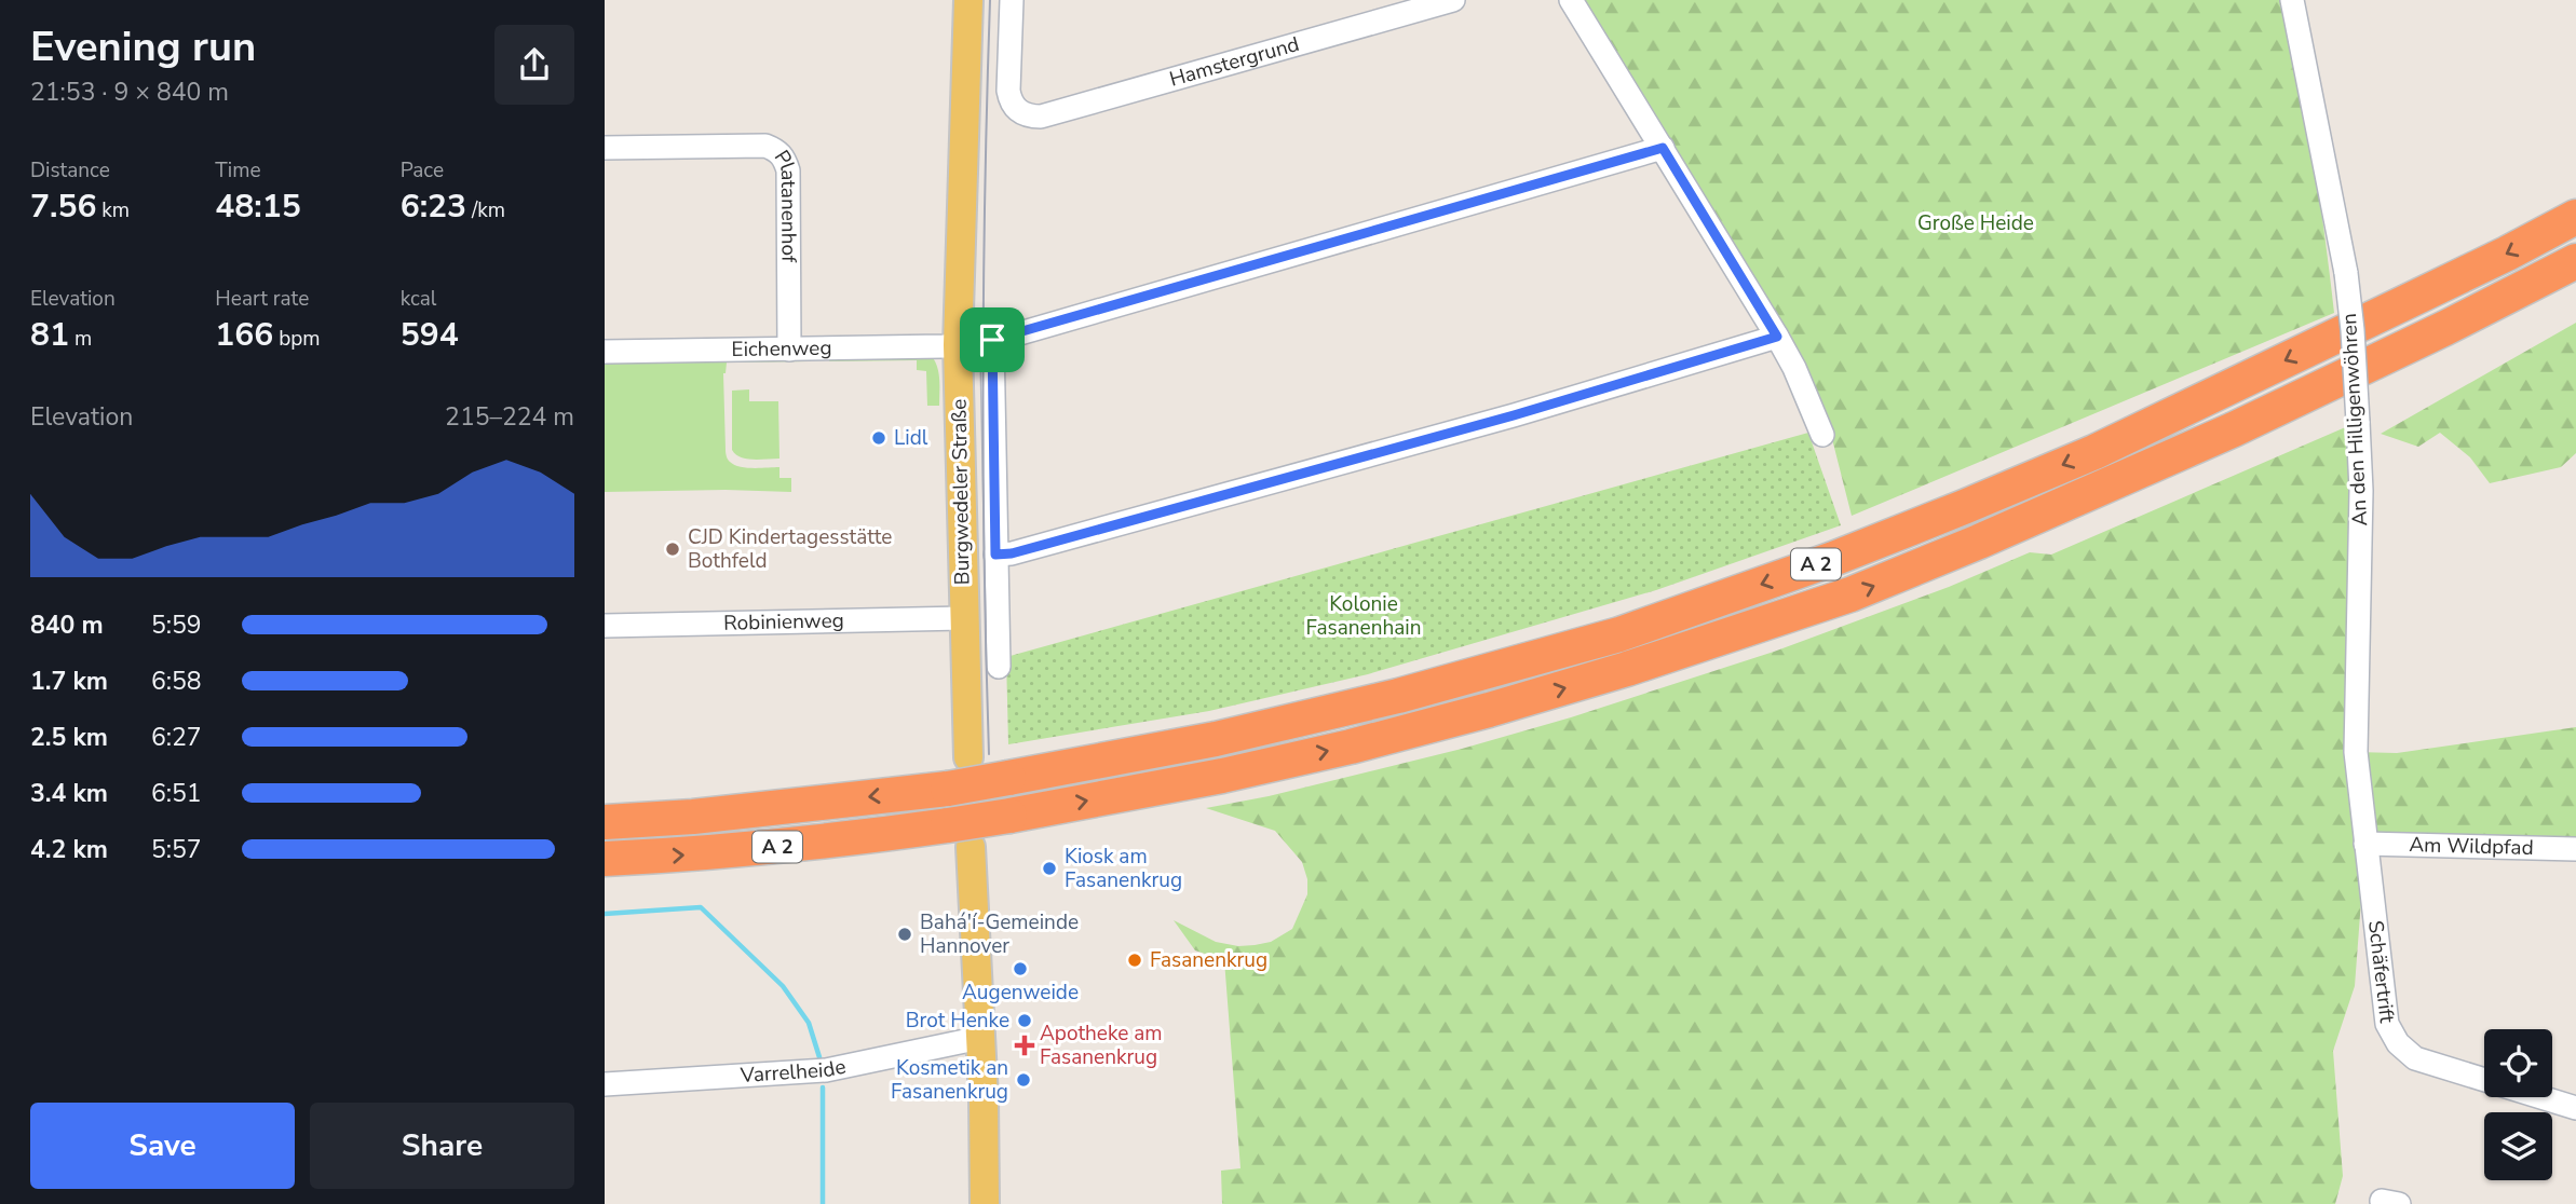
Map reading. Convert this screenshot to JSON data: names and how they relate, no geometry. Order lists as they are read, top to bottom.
{
  "streets": {
    "highway": ["A 2"],
    "main road": ["Burgwedeler Straße"],
    "street": [
      "Hamstergrund",
      "Platanenhof",
      "Eichenweg",
      "An den Hilligenwöhren",
      "Robinienweg",
      "Am Wildpfad",
      "Schäfertrift",
      "Varrelheide"
    ]
  },
  "crossings": [
    ["Platanenhof", "Eichenweg"],
    ["Eichenweg", "Burgwedeler Straße"],
    ["An den Hilligenwöhren", "Am Wildpfad"],
    ["An den Hilligenwöhren", "Schäfertrift"],
    ["Burgwedeler Straße", "Robinienweg"],
    ["Am Wildpfad", "Schäfertrift"]
  ],
  "parks": ["Große Heide", "Kolonie Fasanenhain"],
  "places": {
    "other": [
      "Lidl",
      "CJD Kindertagesstätte Bothfeld",
      "Kiosk am Fasanenkrug",
      "Bahá'í-Gemeinde Hannover",
      "Fasanenkrug",
      "Augenweide",
      "Brot Henke",
      "Kosmetik an Fasanenkrug"
    ],
    "health": ["Apotheke am Fasanenkrug"]
  },
  "page": {
    "heading": ["Evening run", "21:53 · 9 × 840 m"],
    "stats": [
      ["Distance", "7.56 km"],
      ["Time", "48:15"],
      ["Pace", "6:23 /km"],
      ["Elevation", "81 m"],
      ["Heart rate", "166 bpm"],
      ["kcal", "594"]
    ],
    "chart": ["Elevation", "215–224 m"],
    "list": [
      {
        "name": "840 m",
        "note": "5:59"
      },
      {
        "name": "1.7 km",
        "note": "6:58"
      },
      {
        "name": "2.5 km",
        "note": "6:27"
      },
      {
        "name": "3.4 km",
        "note": "6:51"
      },
      {
        "name": "4.2 km",
        "note": "5:57"
      }
    ],
    "buttons": ["Save", "Share"]
  }
}
